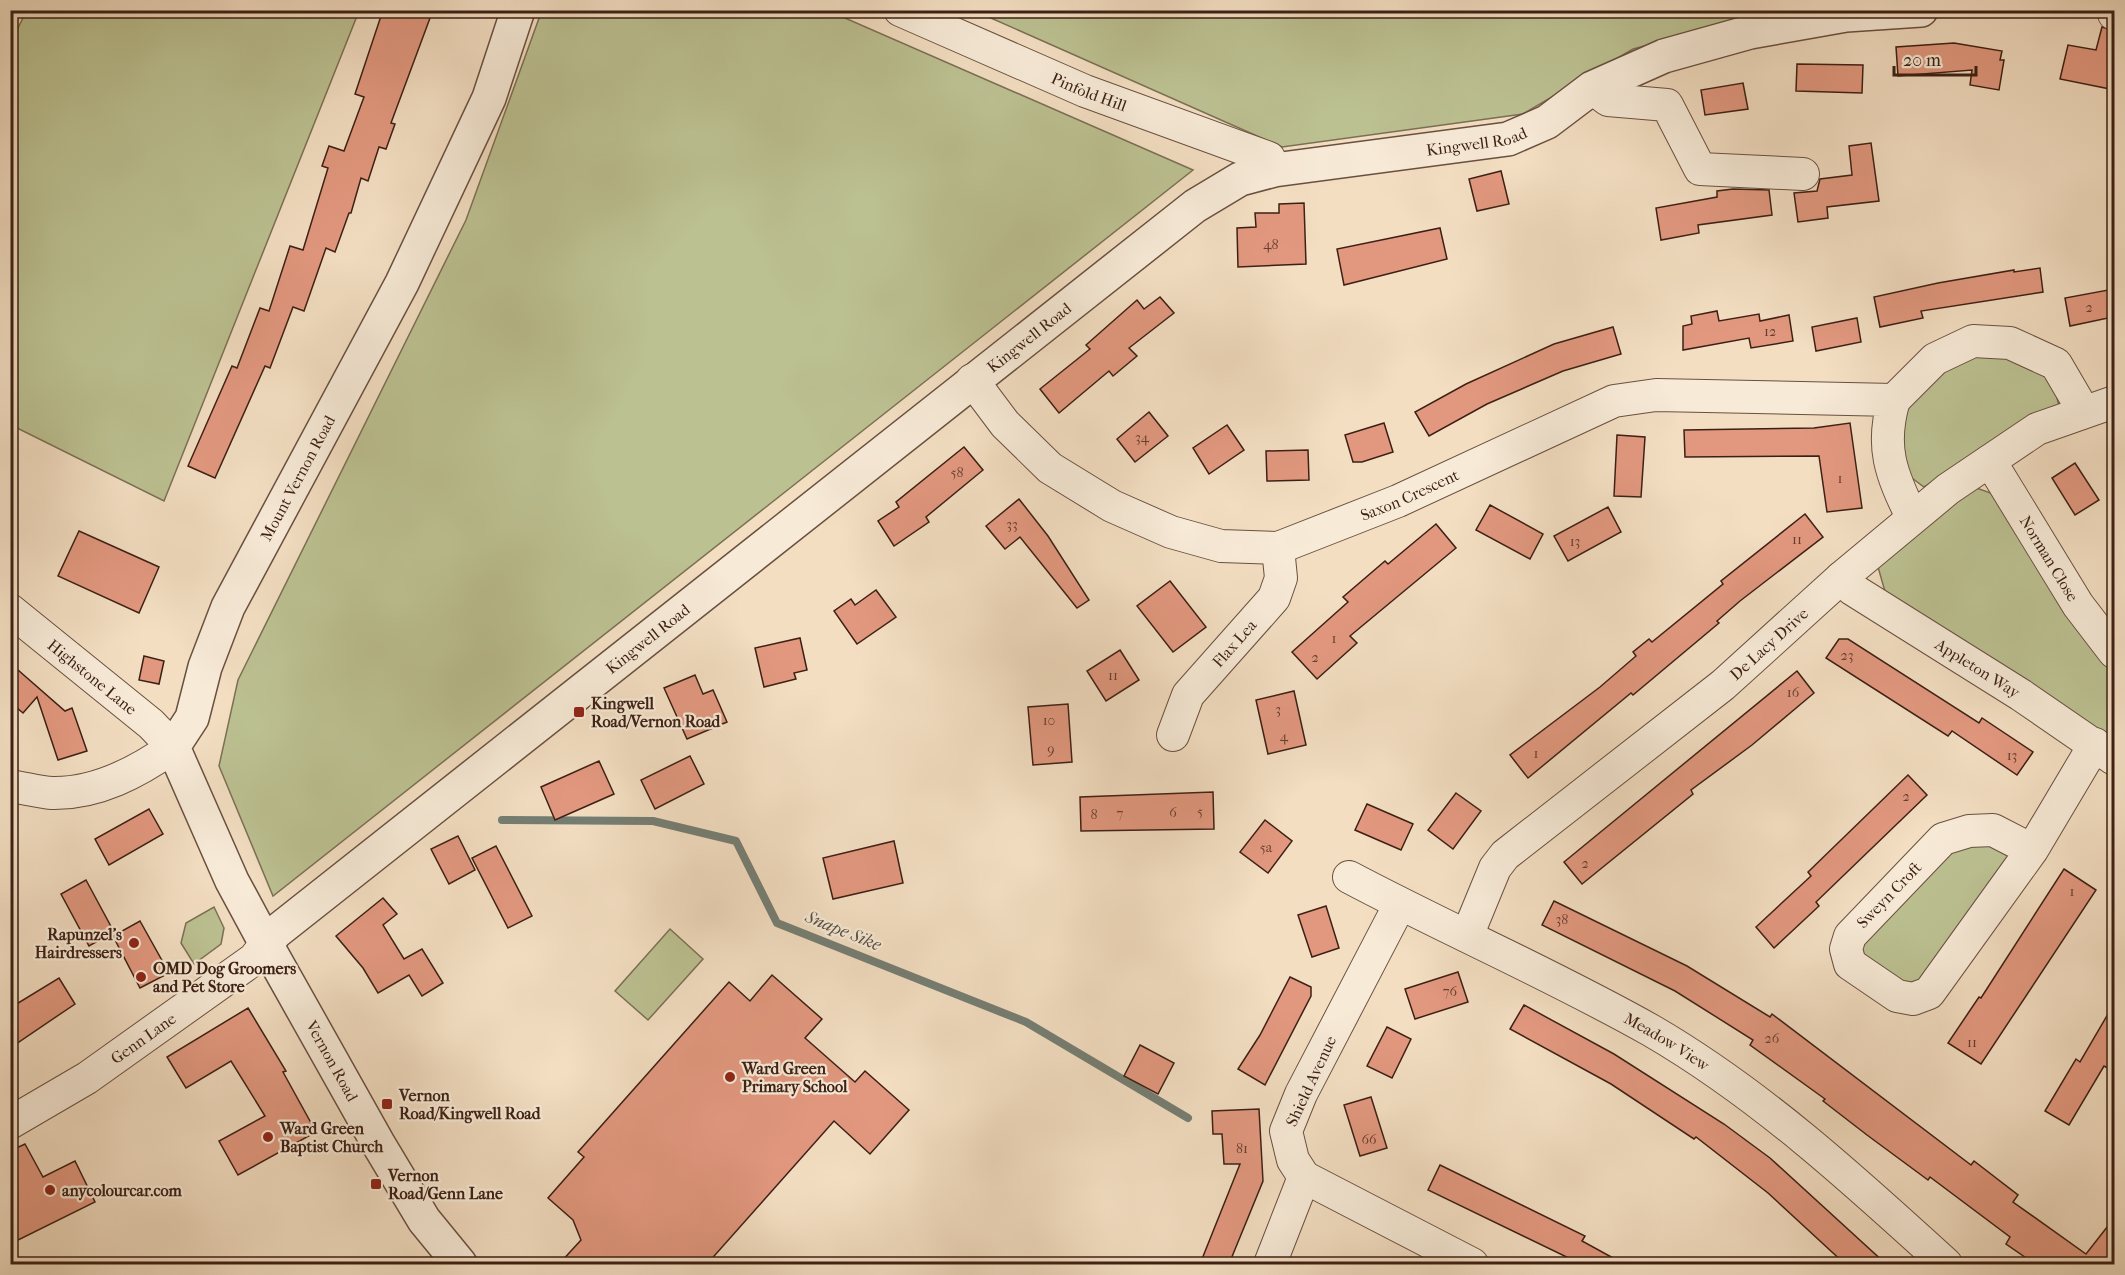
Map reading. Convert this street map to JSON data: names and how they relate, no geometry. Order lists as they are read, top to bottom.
{
  "streets": {
    "street": [
      "Pinfold Hill",
      "Kingwell Road",
      "Mount Vernon Road",
      "Saxon Crescent",
      "Norman Close",
      "Flax Lea",
      "De Lacy Drive",
      "Appleton Way",
      "Highstone Lane",
      "Sweyn Croft",
      "Genn Lane",
      "Meadow View",
      "Vernon Road",
      "Shield Avenue"
    ]
  },
  "crossings": [
    ["Pinfold Hill", "Kingwell Road"],
    ["Kingwell Road", "Saxon Crescent"],
    ["Kingwell Road", "Genn Lane"],
    ["Kingwell Road", "Vernon Road"],
    ["Mount Vernon Road", "Highstone Lane"],
    ["Saxon Crescent", "Flax Lea"],
    ["Norman Close", "De Lacy Drive"],
    ["De Lacy Drive", "Appleton Way"],
    ["De Lacy Drive", "Meadow View"],
    ["Appleton Way", "Sweyn Croft"],
    ["Genn Lane", "Vernon Road"],
    ["Meadow View", "Shield Avenue"]
  ],
  "water": ["Snape Sike"],
  "places": {
    "transit": ["Kingwell Road/Vernon Road", "Vernon Road/Kingwell Road", "Vernon Road/Genn Lane"],
    "other": [
      "Rapunzel's Hairdressers",
      "OMD Dog Groomers and Pet Store",
      "Ward Green Primary School",
      "Ward Green Baptist Church",
      "anycolourcar.com"
    ]
  },
  "house_numbers": [
    "48",
    "2",
    "12",
    "34",
    "58",
    "1",
    "33",
    "11",
    "13",
    "1",
    "23",
    "2",
    "11",
    "16",
    "3",
    "10",
    "4",
    "9",
    "1",
    "13",
    "2",
    "5",
    "6",
    "7",
    "8",
    "5a",
    "2",
    "1",
    "38",
    "76",
    "26",
    "11",
    "66",
    "81"
  ],
  "scale_bar": "20 m"
}
